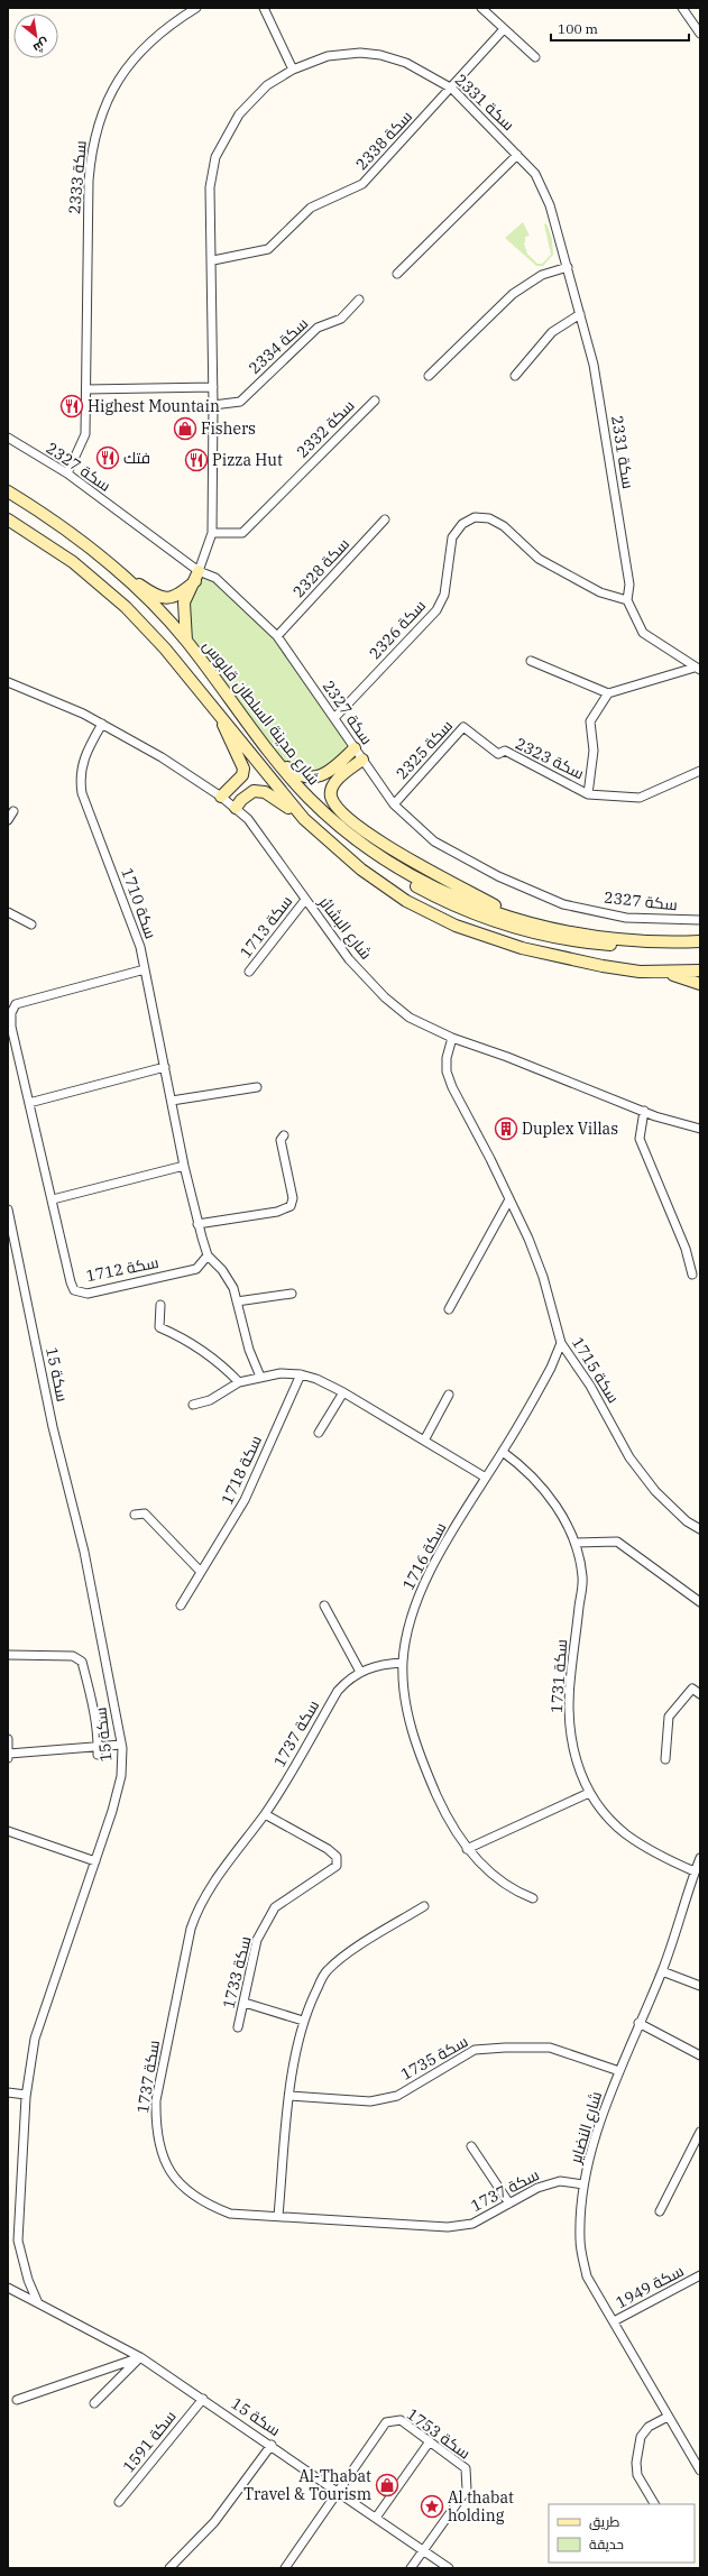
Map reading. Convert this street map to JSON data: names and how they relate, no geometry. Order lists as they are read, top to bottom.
{
  "streets": {
    "main road": ["شارع مدينة السلطان قابوس"],
    "street": [
      "سكة 2331",
      "سكة 2338",
      "سكة 2333",
      "سكة 2334",
      "سكة 2332",
      "سكة 2327",
      "سكة 2328",
      "سكة 2326",
      "سكة 2325",
      "سكة 2323",
      "سكة 1710",
      "سكة 1713",
      "شارع البشائر",
      "سكة 1712",
      "سكة 1715",
      "سكة 15",
      "سكة 1718",
      "سكة 1716",
      "سكة 1731",
      "سكة 1737",
      "سكة 1733",
      "سكة 1735",
      "شارع النضاير",
      "سكة 1949",
      "سكة 1753",
      "سكة 1591"
    ]
  },
  "crossings": [
    ["سكة 2331", "سكة 2338"],
    ["سكة 2331", "سكة 2334"],
    ["سكة 2331", "سكة 2332"],
    ["سكة 2331", "سكة 2327"],
    ["سكة 2331", "سكة 2326"],
    ["سكة 2333", "سكة 2327"],
    ["سكة 2327", "سكة 2328"],
    ["سكة 2327", "سكة 2326"],
    ["سكة 2327", "سكة 2325"],
    ["سكة 2325", "سكة 2323"],
    ["سكة 1710", "شارع البشائر"],
    ["سكة 1710", "سكة 1712"],
    ["سكة 1713", "شارع البشائر"],
    ["شارع البشائر", "سكة 1715"],
    ["سكة 1715", "سكة 1716"],
    ["سكة 15", "سكة 1753"],
    ["سكة 15", "سكة 1591"],
    ["سكة 1716", "سكة 1731"],
    ["سكة 1716", "سكة 1737"],
    ["سكة 1731", "شارع النضاير"],
    ["سكة 1737", "سكة 1733"],
    ["سكة 1737", "شارع النضاير"],
    ["سكة 1735", "شارع النضاير"],
    ["شارع النضاير", "سكة 1949"]
  ],
  "places": {
    "restaurant": ["Highest Mountain", "فتك", "Pizza Hut"],
    "shop": ["Fishers", "Al-Thabat Travel & Tourism"],
    "building": ["Duplex Villas"],
    "place": ["Al thabat holding"]
  },
  "legend": ["طريق", "حديقة"],
  "scale_bar": "100 m",
  "north": "bottom right"
}
